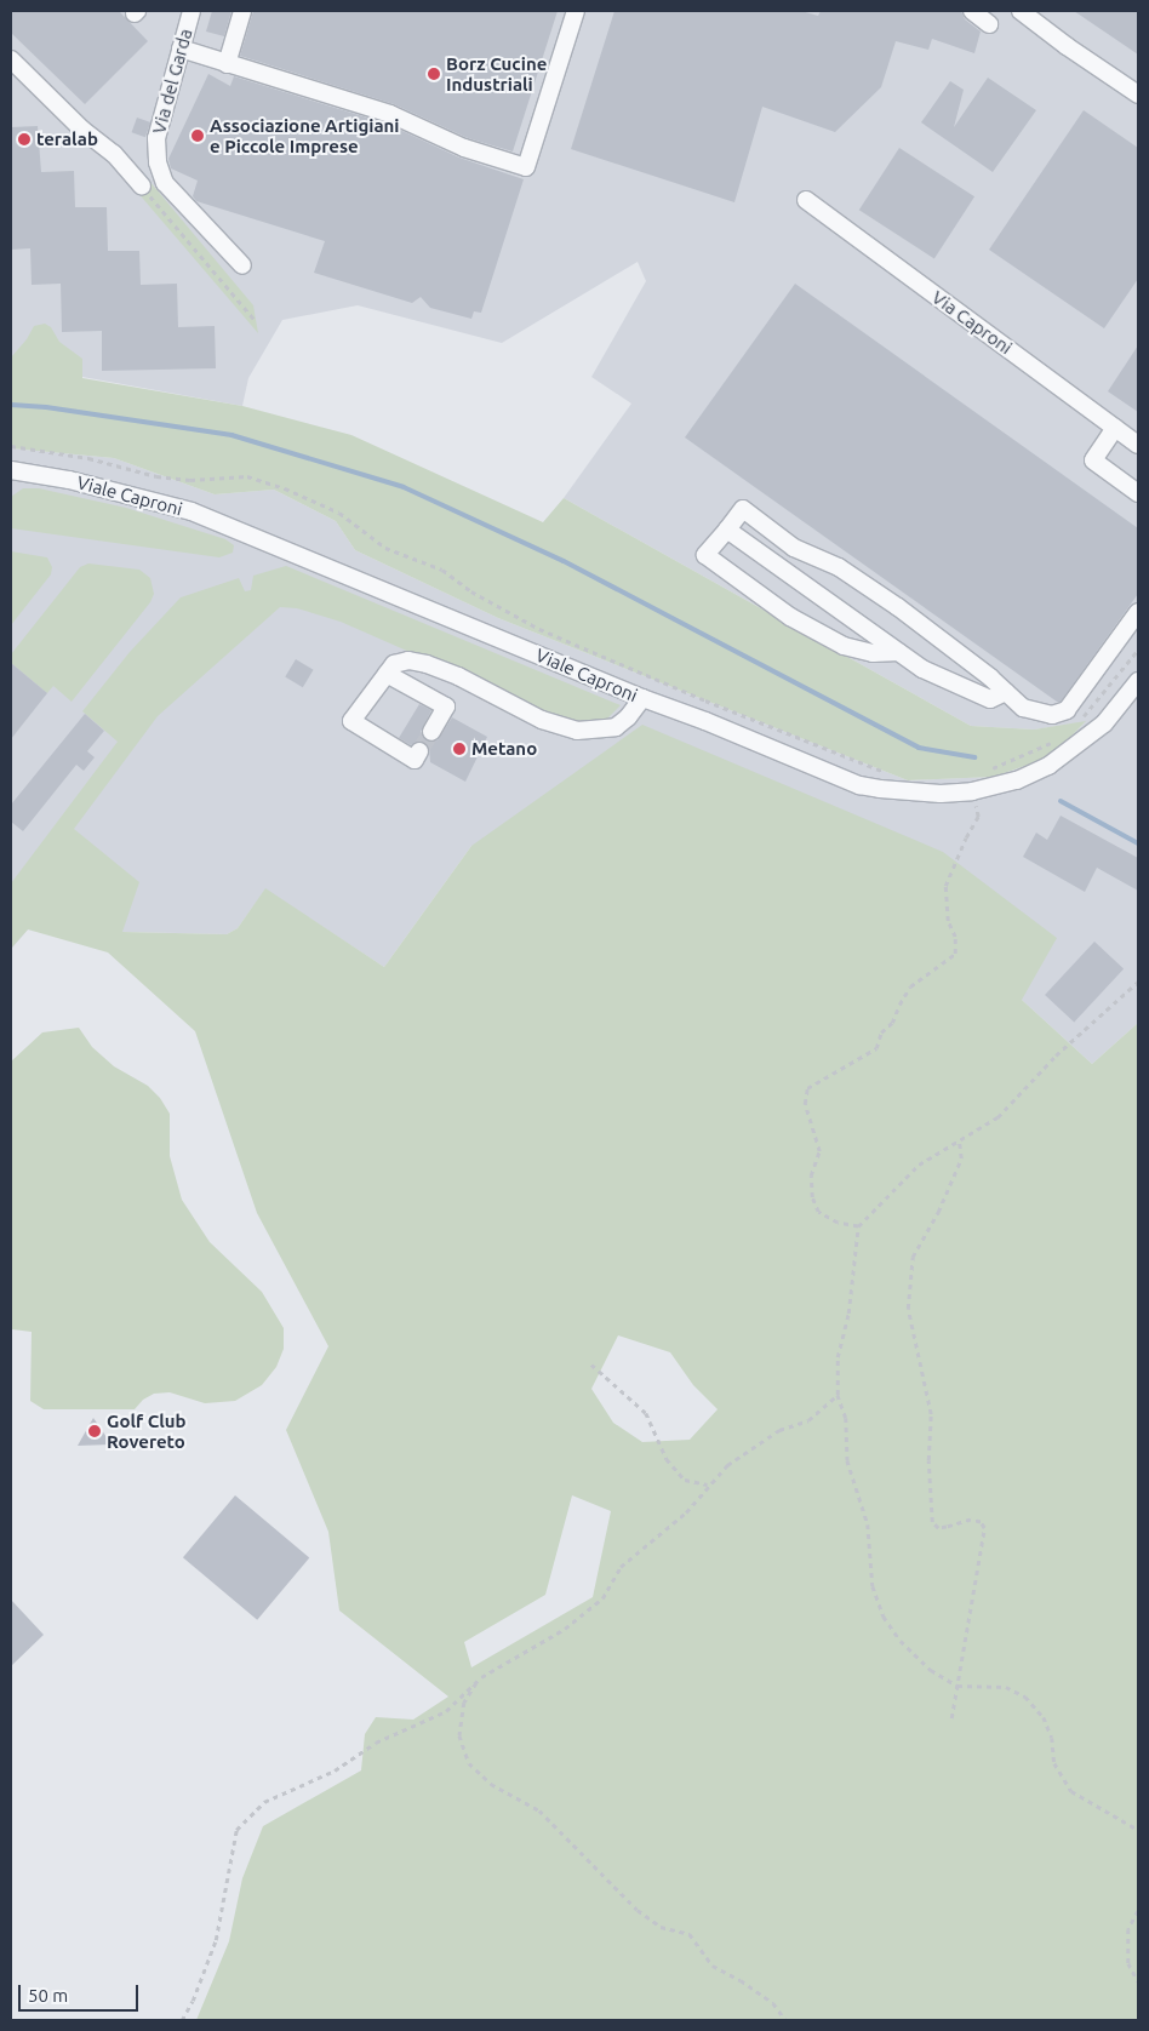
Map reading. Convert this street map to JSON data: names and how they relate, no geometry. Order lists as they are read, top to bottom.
{
  "streets": {
    "street": ["Via del Garda", "Via Caproni", "Viale Caproni"]
  },
  "places": [
    "Borz Cucine Industriali",
    "Associazione Artigiani e Piccole Imprese",
    "teralab",
    "Metano",
    "Golf Club Rovereto"
  ],
  "scale_bar": "50 m"
}
